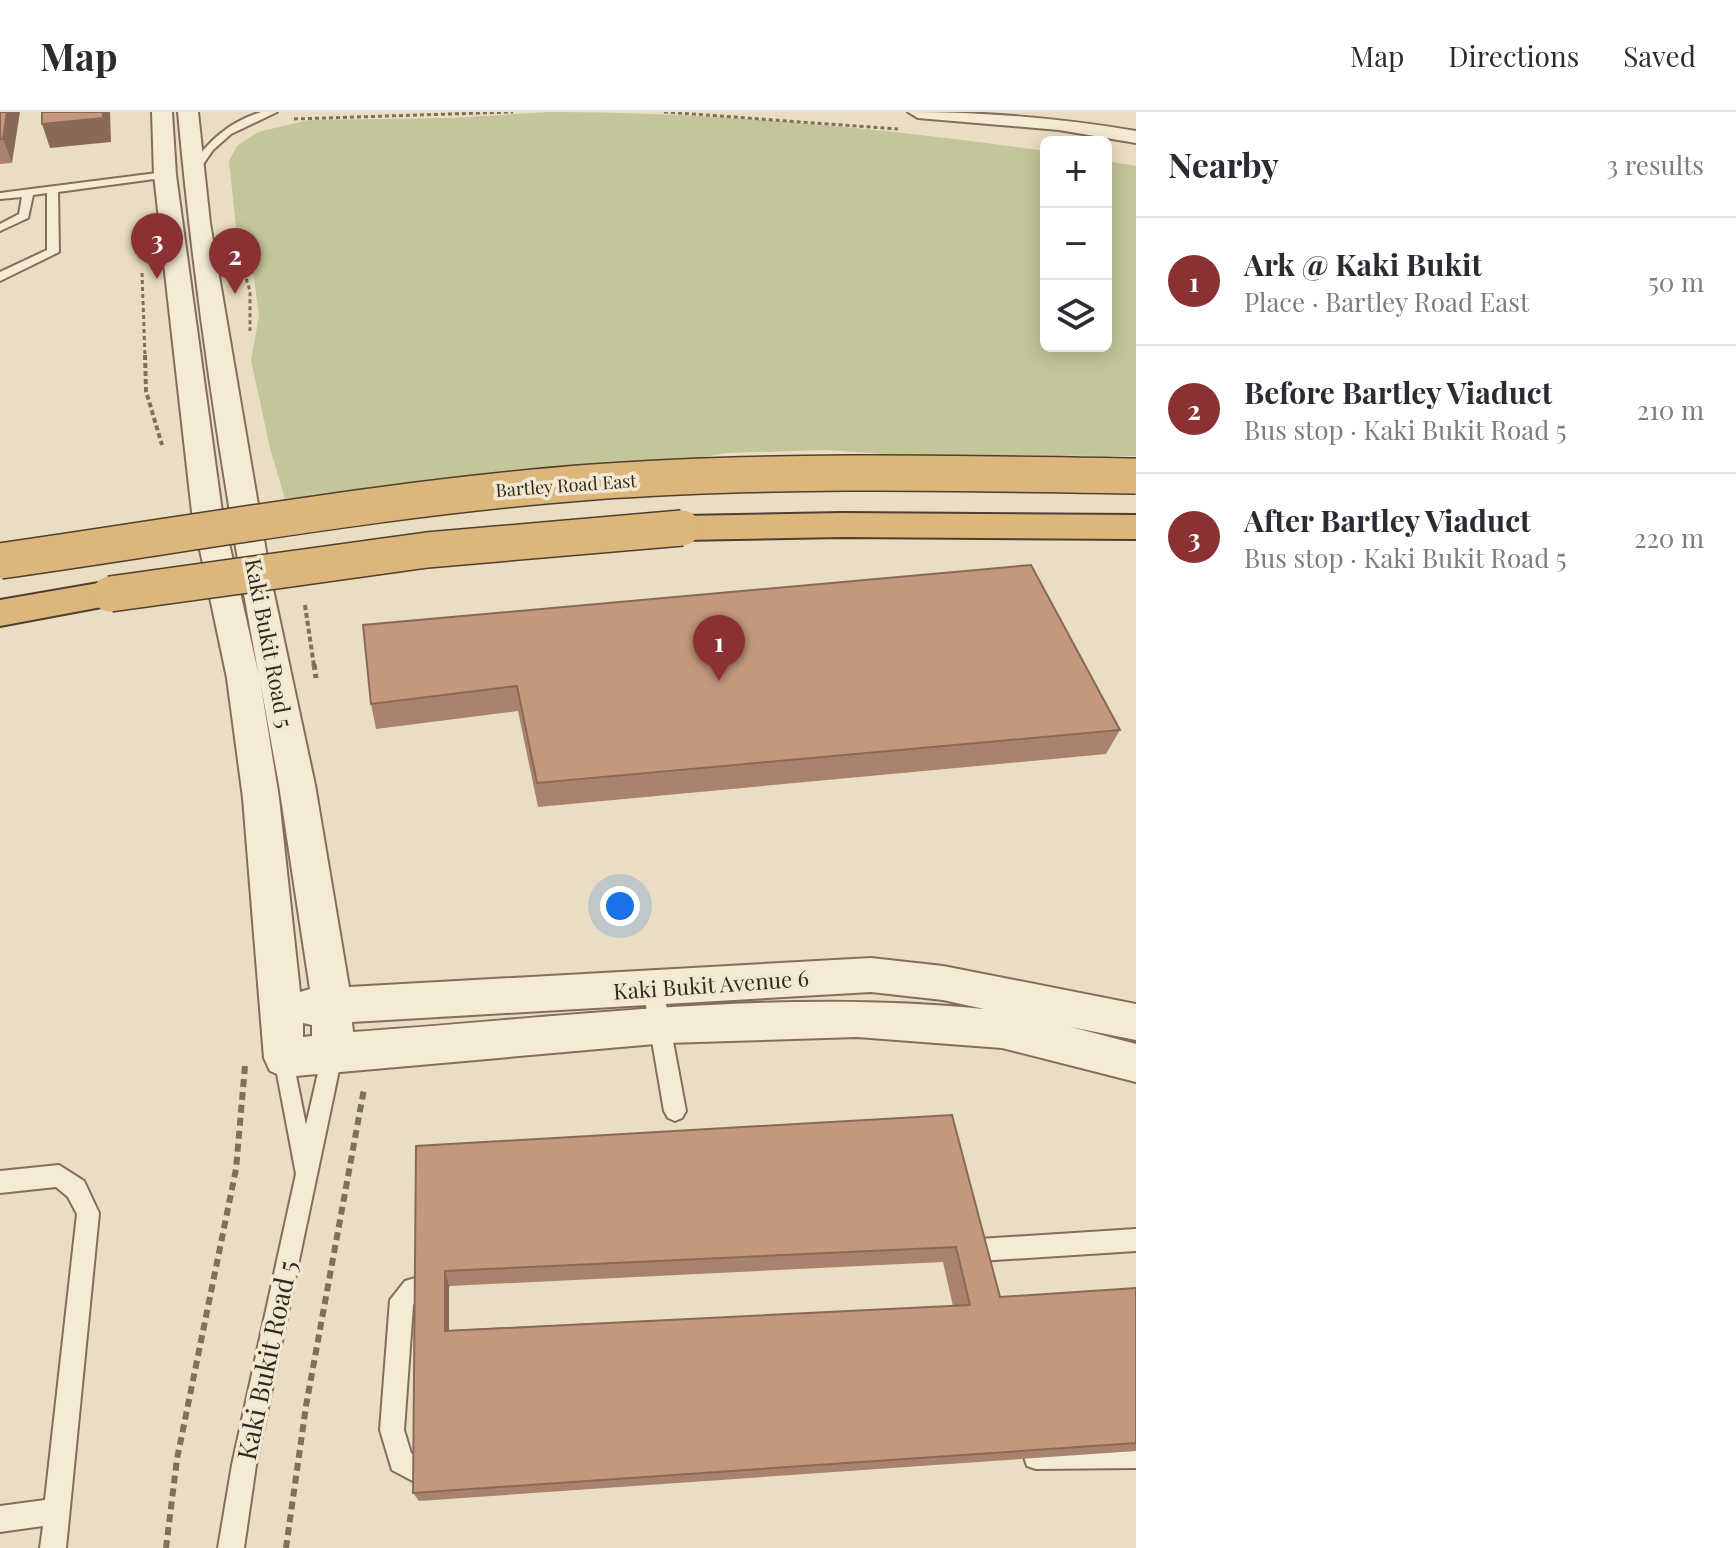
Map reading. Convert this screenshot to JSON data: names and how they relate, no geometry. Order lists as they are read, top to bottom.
{
  "streets": {
    "highway": ["Bartley Road East"],
    "street": ["Kaki Bukit Road 5", "Kaki Bukit Avenue 6"]
  },
  "crossings": [
    ["Kaki Bukit Road 5", "Kaki Bukit Avenue 6"]
  ],
  "page": {
    "header": "Map",
    "nav": ["Map", "Directions", "Saved"],
    "heading": ["Nearby", "3 results"],
    "map_buttons": ["+", "−"],
    "pins": ["3", "2", "1"],
    "list": [
      {
        "mark": "1",
        "name": "Ark @ Kaki Bukit",
        "note": "Place · Bartley Road East",
        "value": "50 m"
      },
      {
        "mark": "2",
        "name": "Before Bartley Viaduct",
        "note": "Bus stop · Kaki Bukit Road 5",
        "value": "210 m"
      },
      {
        "mark": "3",
        "name": "After Bartley Viaduct",
        "note": "Bus stop · Kaki Bukit Road 5",
        "value": "220 m"
      }
    ]
  }
}
